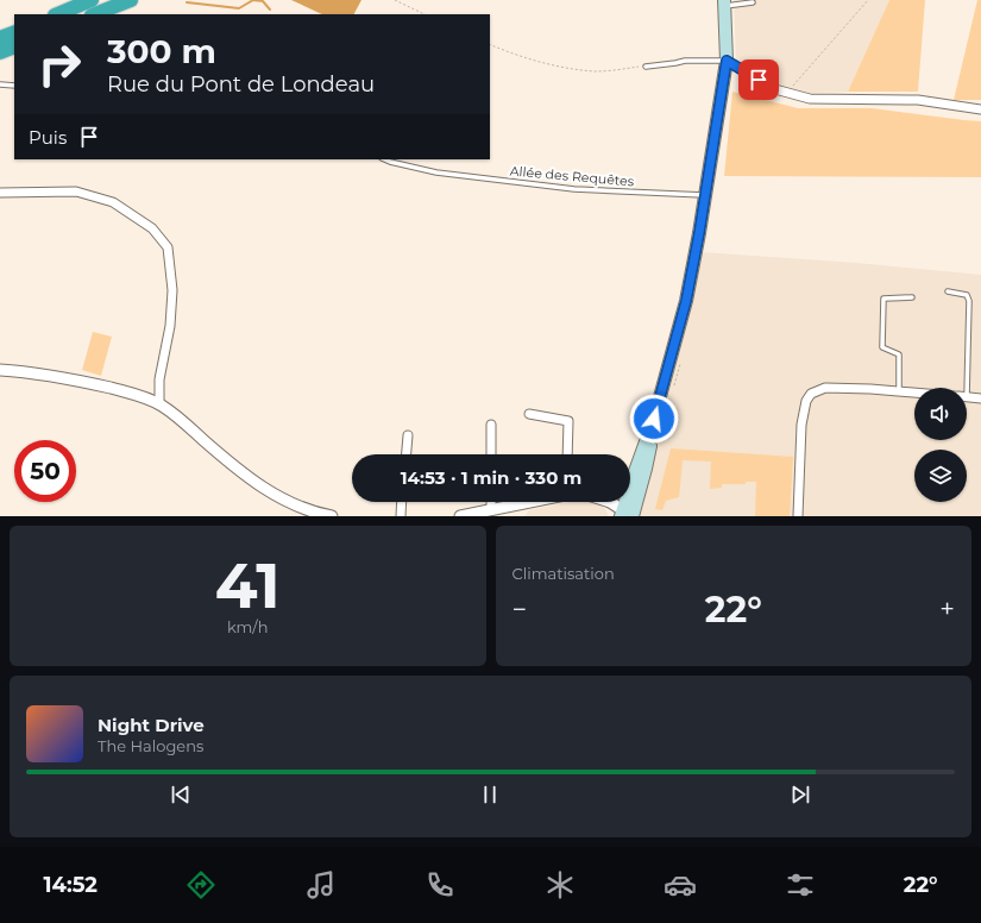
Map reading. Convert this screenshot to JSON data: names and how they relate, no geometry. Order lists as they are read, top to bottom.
{
  "streets": {
    "lane": ["Allée des Requêtes"]
  },
  "page": {
    "turn": ["300 m", "Rue du Pont de Londeau"],
    "then": "Puis",
    "limit": "50",
    "trip": "14:53 · 1 min · 330 m",
    "tile": [
      ["41", "km/h"],
      "Climatisation"
    ],
    "heat": ["−", "22°", "+"],
    "song": ["Night Drive", "The Halogens"],
    "tabs": ["14:52", "22°"]
  }
}
